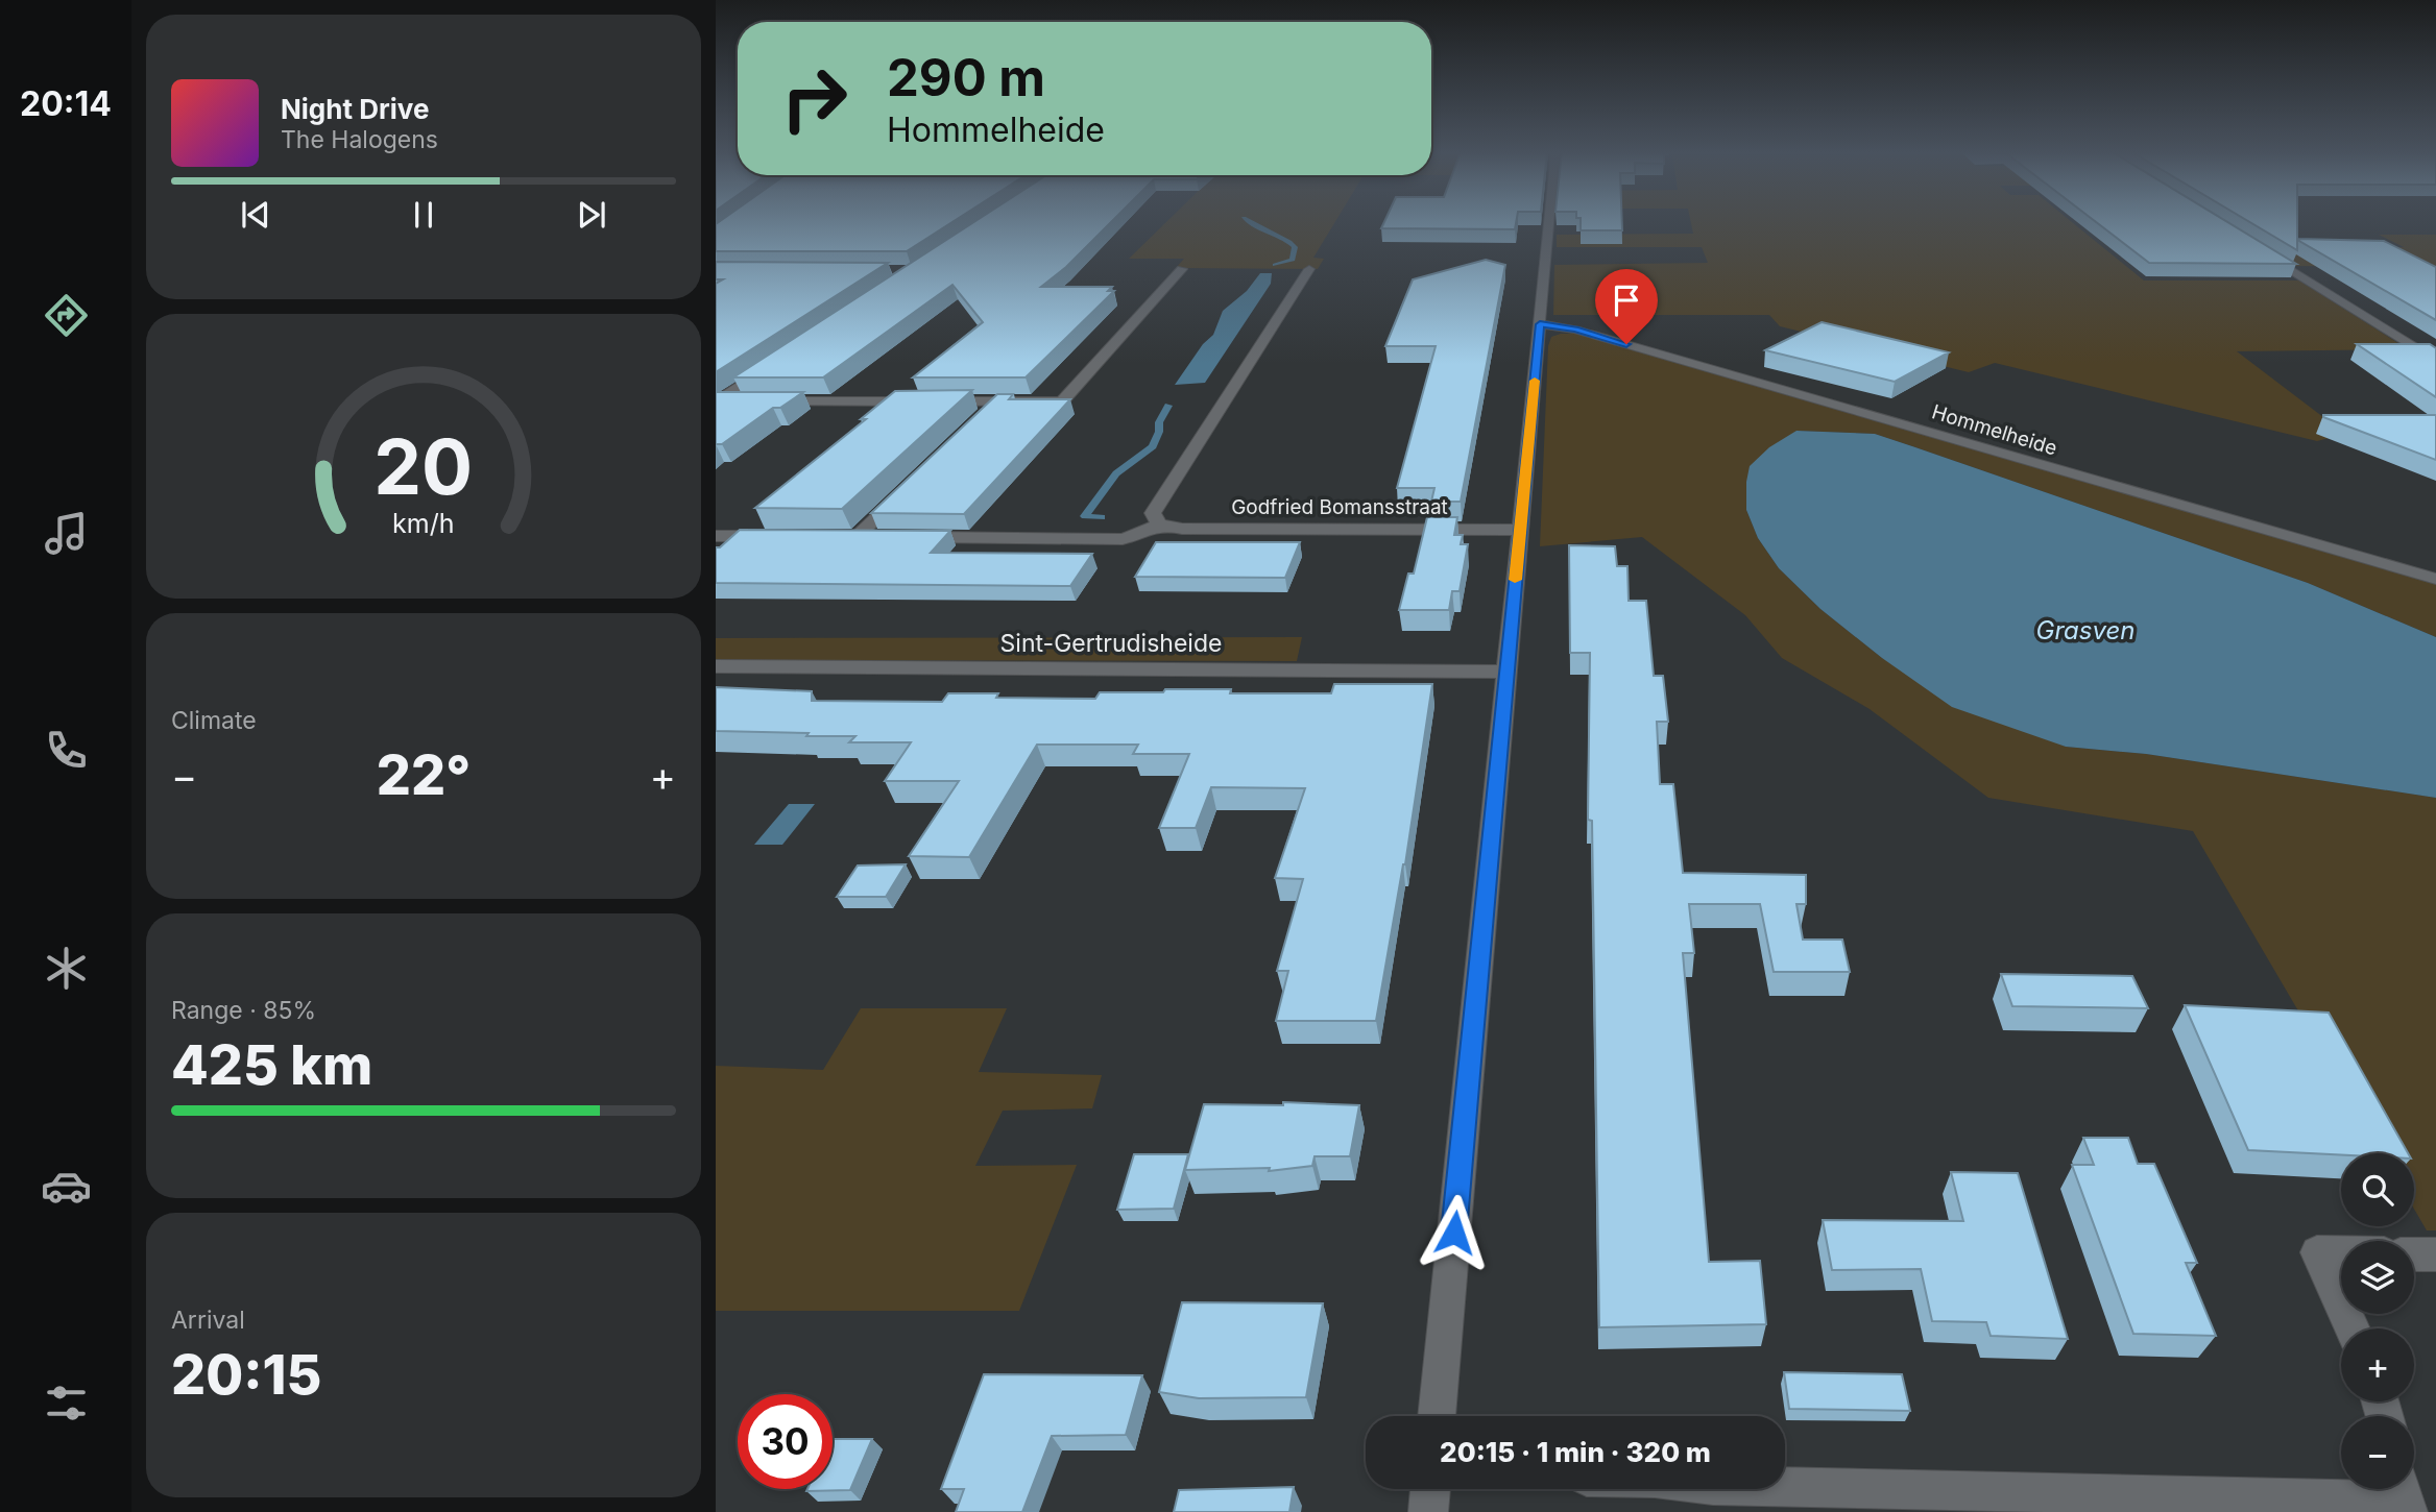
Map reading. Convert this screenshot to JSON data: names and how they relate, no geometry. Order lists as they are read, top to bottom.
{
  "streets": {
    "street": ["Hommelheide", "Godfried Bomansstraat", "Sint-Gertrudisheide"]
  },
  "water": ["Grasven"],
  "page": {
    "tabs": "20:14",
    "turn": ["290 m", "Hommelheide"],
    "song": ["Night Drive", "The Halogens"],
    "tile": [
      "Climate",
      ["Range · 85%", "425 km"],
      ["Arrival", "20:15"]
    ],
    "heat": ["−", "22°", "+"],
    "map_buttons": ["+", "−"],
    "limit": "30",
    "trip": "20:15 · 1 min · 320 m",
    "gauge": ["20", "km/h"]
  }
}
